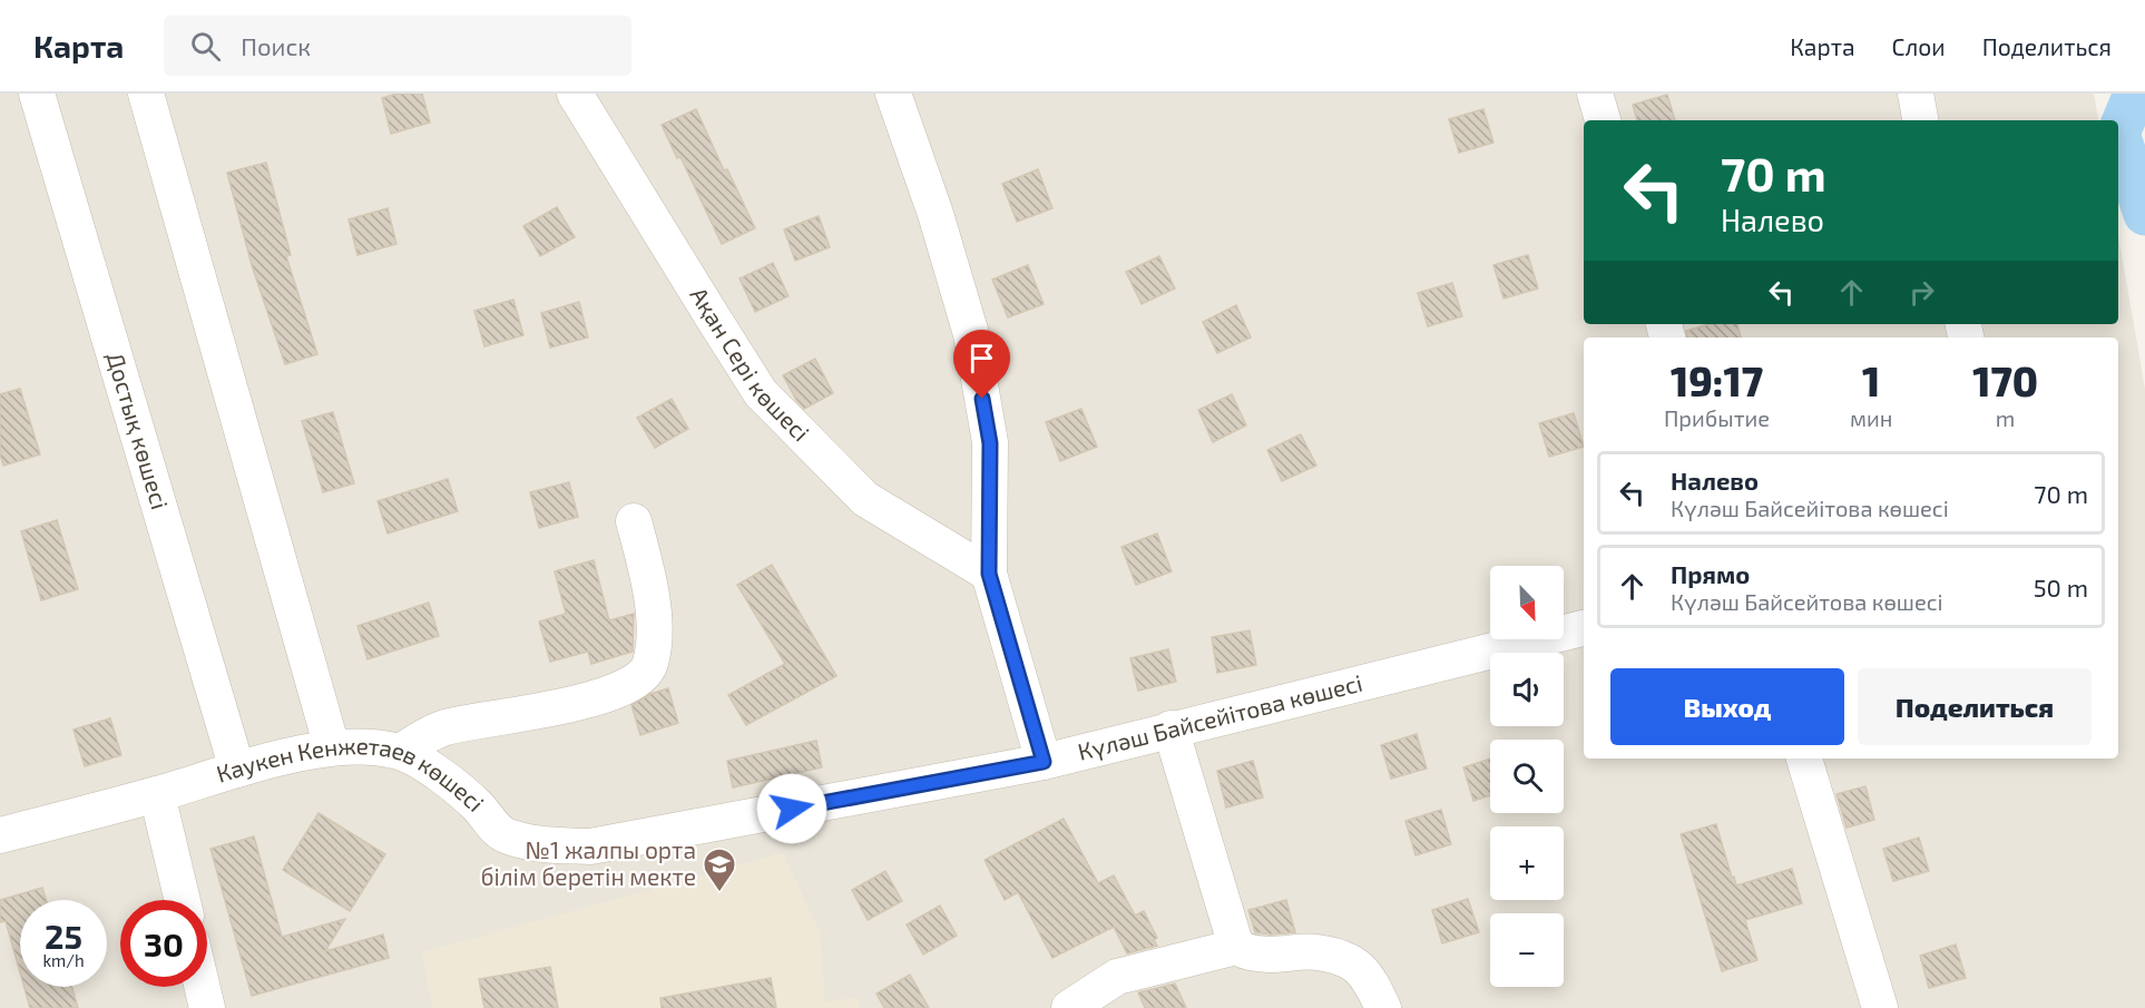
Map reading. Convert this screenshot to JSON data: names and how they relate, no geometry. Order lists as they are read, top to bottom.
{
  "streets": {
    "street": [
      "Ақан Сері көшесі",
      "Достық көшесі",
      "Күләш Байсейітова көшесі",
      "Каукен Кенжетаев көшесі"
    ]
  },
  "crossings": [
    ["Достық көшесі", "Каукен Кенжетаев көшесі"],
    ["Күләш Байсейітова көшесі", "Каукен Кенжетаев көшесі"]
  ],
  "places": {
    "school or university": ["№1 жалпы орта білім беретін мекте"]
  },
  "north": "bottom right",
  "page": {
    "header": "Карта",
    "search": "Поиск",
    "nav": ["Карта", "Слои", "Поделиться"],
    "turn": ["70 m", "Налево"],
    "eta": [
      "19:17",
      "Прибытие",
      "1",
      "мин",
      "170",
      "m"
    ],
    "list": [
      {
        "name": "Налево",
        "note": "Күләш Байсейітова көшесі",
        "value": "70 m"
      },
      {
        "name": "Прямо",
        "note": "Күләш Байсейтова көшесі",
        "value": "50 m"
      }
    ],
    "map_buttons": ["+", "−"],
    "buttons": ["Выход", "Поделиться"],
    "speed": "25 km/h",
    "limit": "30"
  }
}
